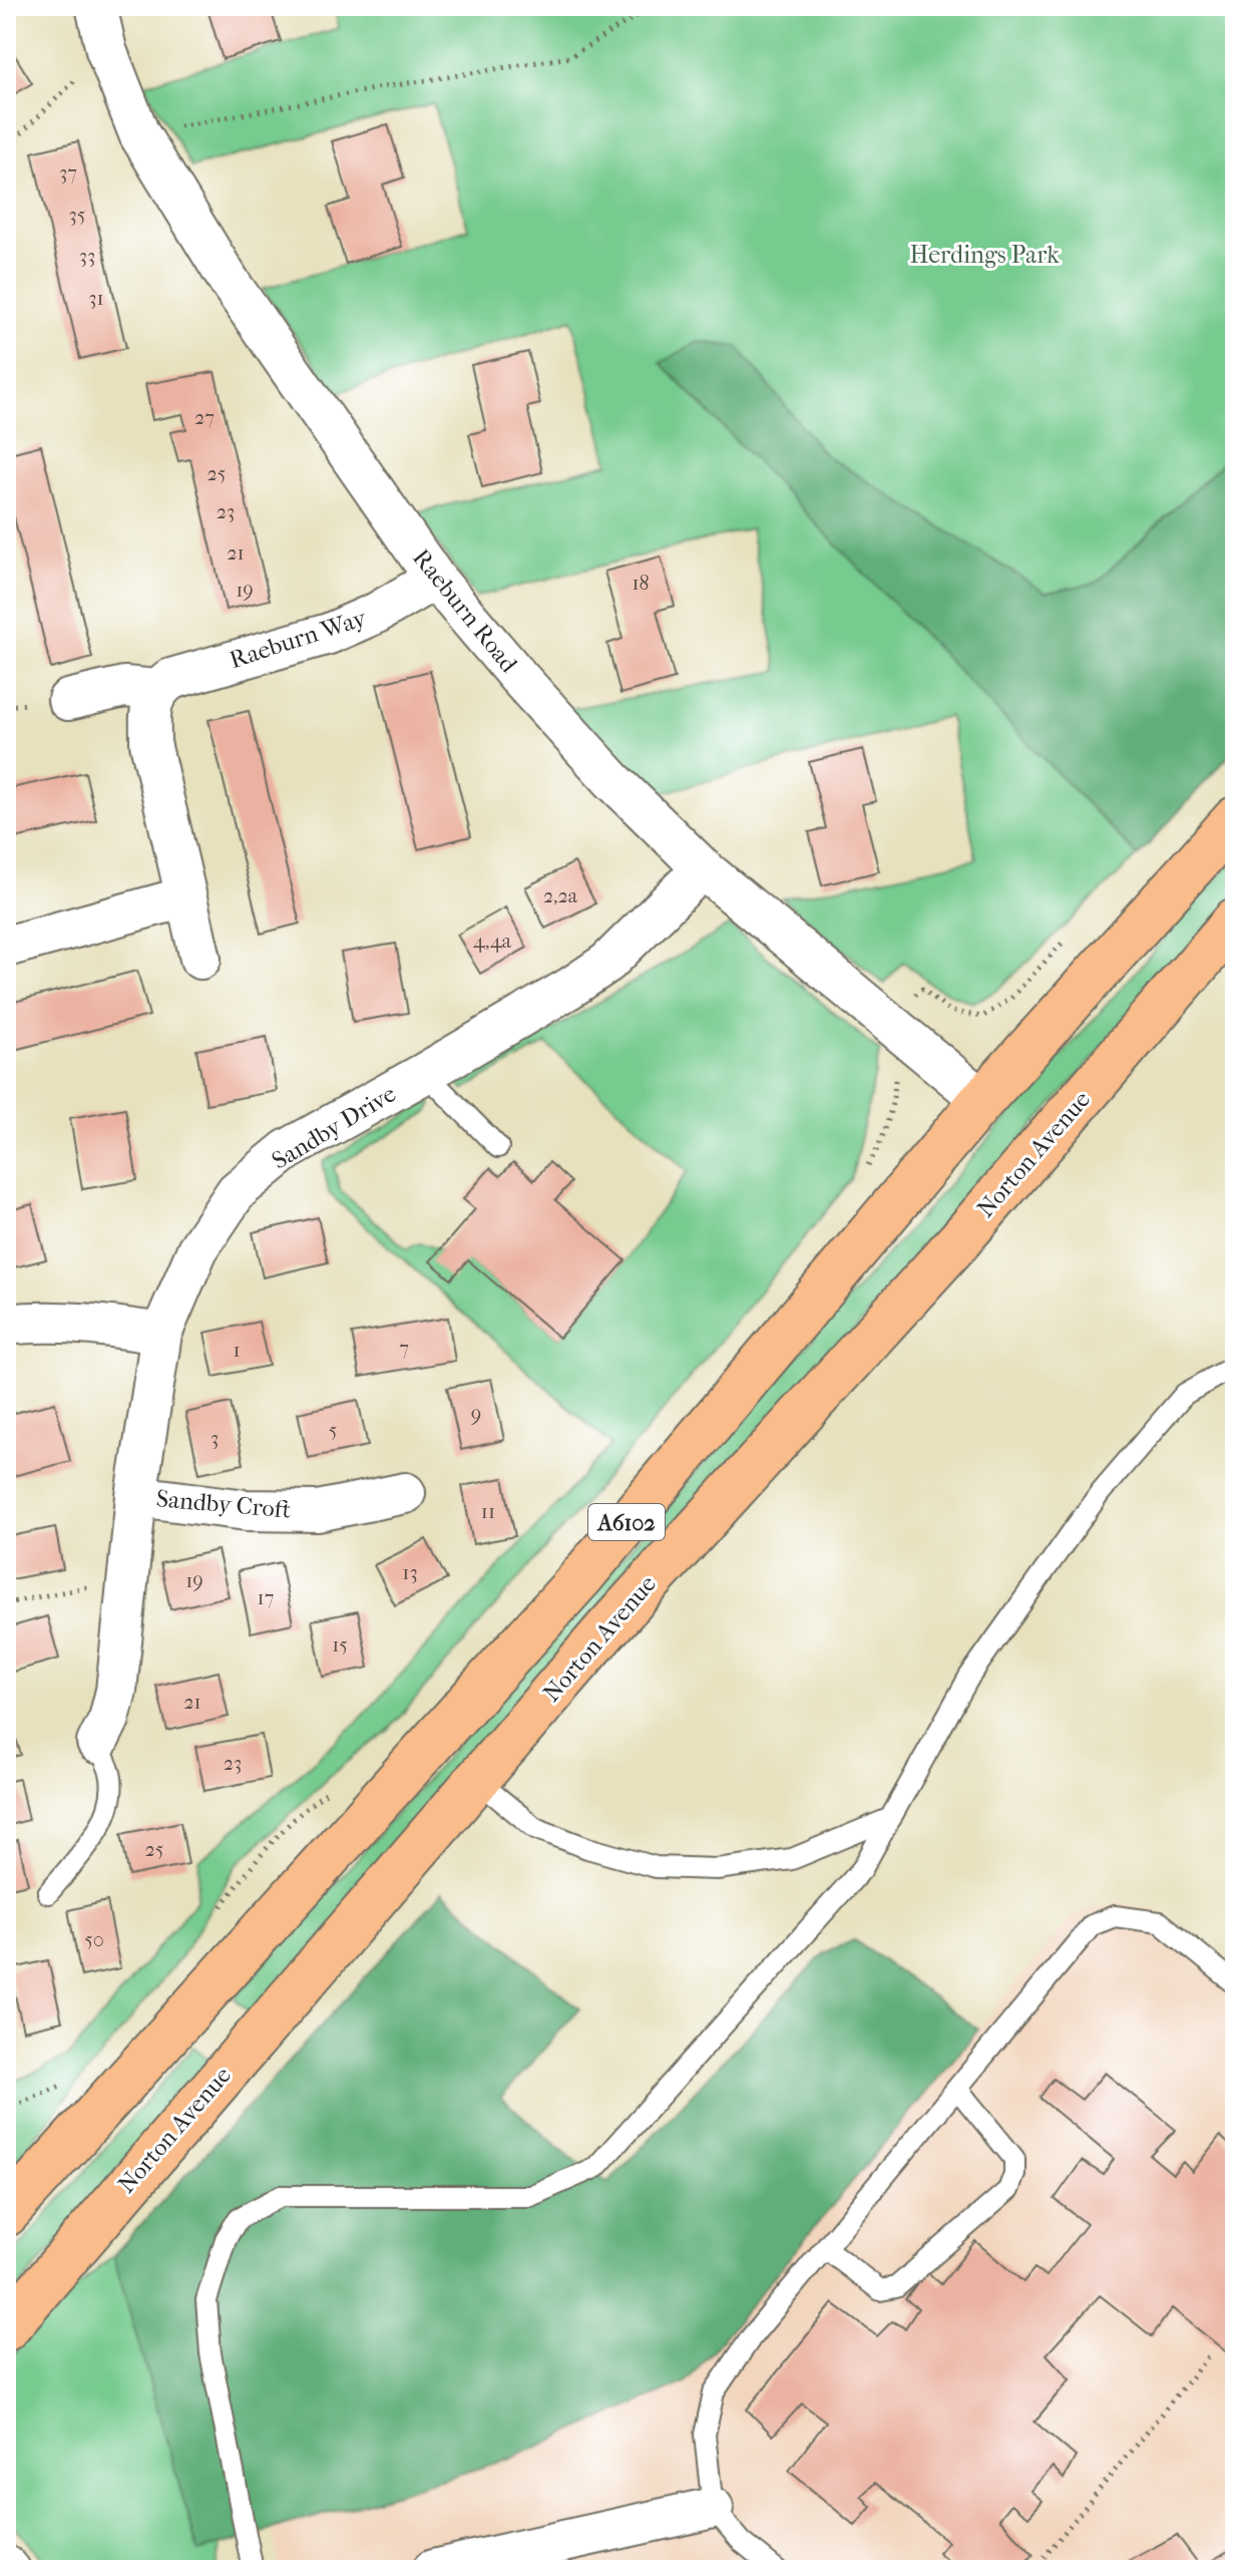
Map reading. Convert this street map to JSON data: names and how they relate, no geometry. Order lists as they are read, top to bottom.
{
  "streets": {
    "highway": ["Norton Avenue", "A6102"],
    "street": [
      "Raeburn Road",
      "Raeburn Way",
      "Sandby Drive",
      "Sandby Croft"
    ]
  },
  "crossings": [
    ["Raeburn Road", "Raeburn Way"],
    ["Raeburn Road", "Sandby Drive"],
    ["Raeburn Road", "A6102"],
    ["Sandby Drive", "Sandby Croft"]
  ],
  "parks": ["Herdings Park"],
  "house_numbers": [
    "37",
    "35",
    "33",
    "31",
    "27",
    "25",
    "23",
    "21",
    "18",
    "19",
    "2,2a",
    "4,4a",
    "7",
    "1",
    "9",
    "5",
    "3",
    "11",
    "13",
    "19",
    "17",
    "15",
    "21",
    "23",
    "25",
    "50"
  ]
}
